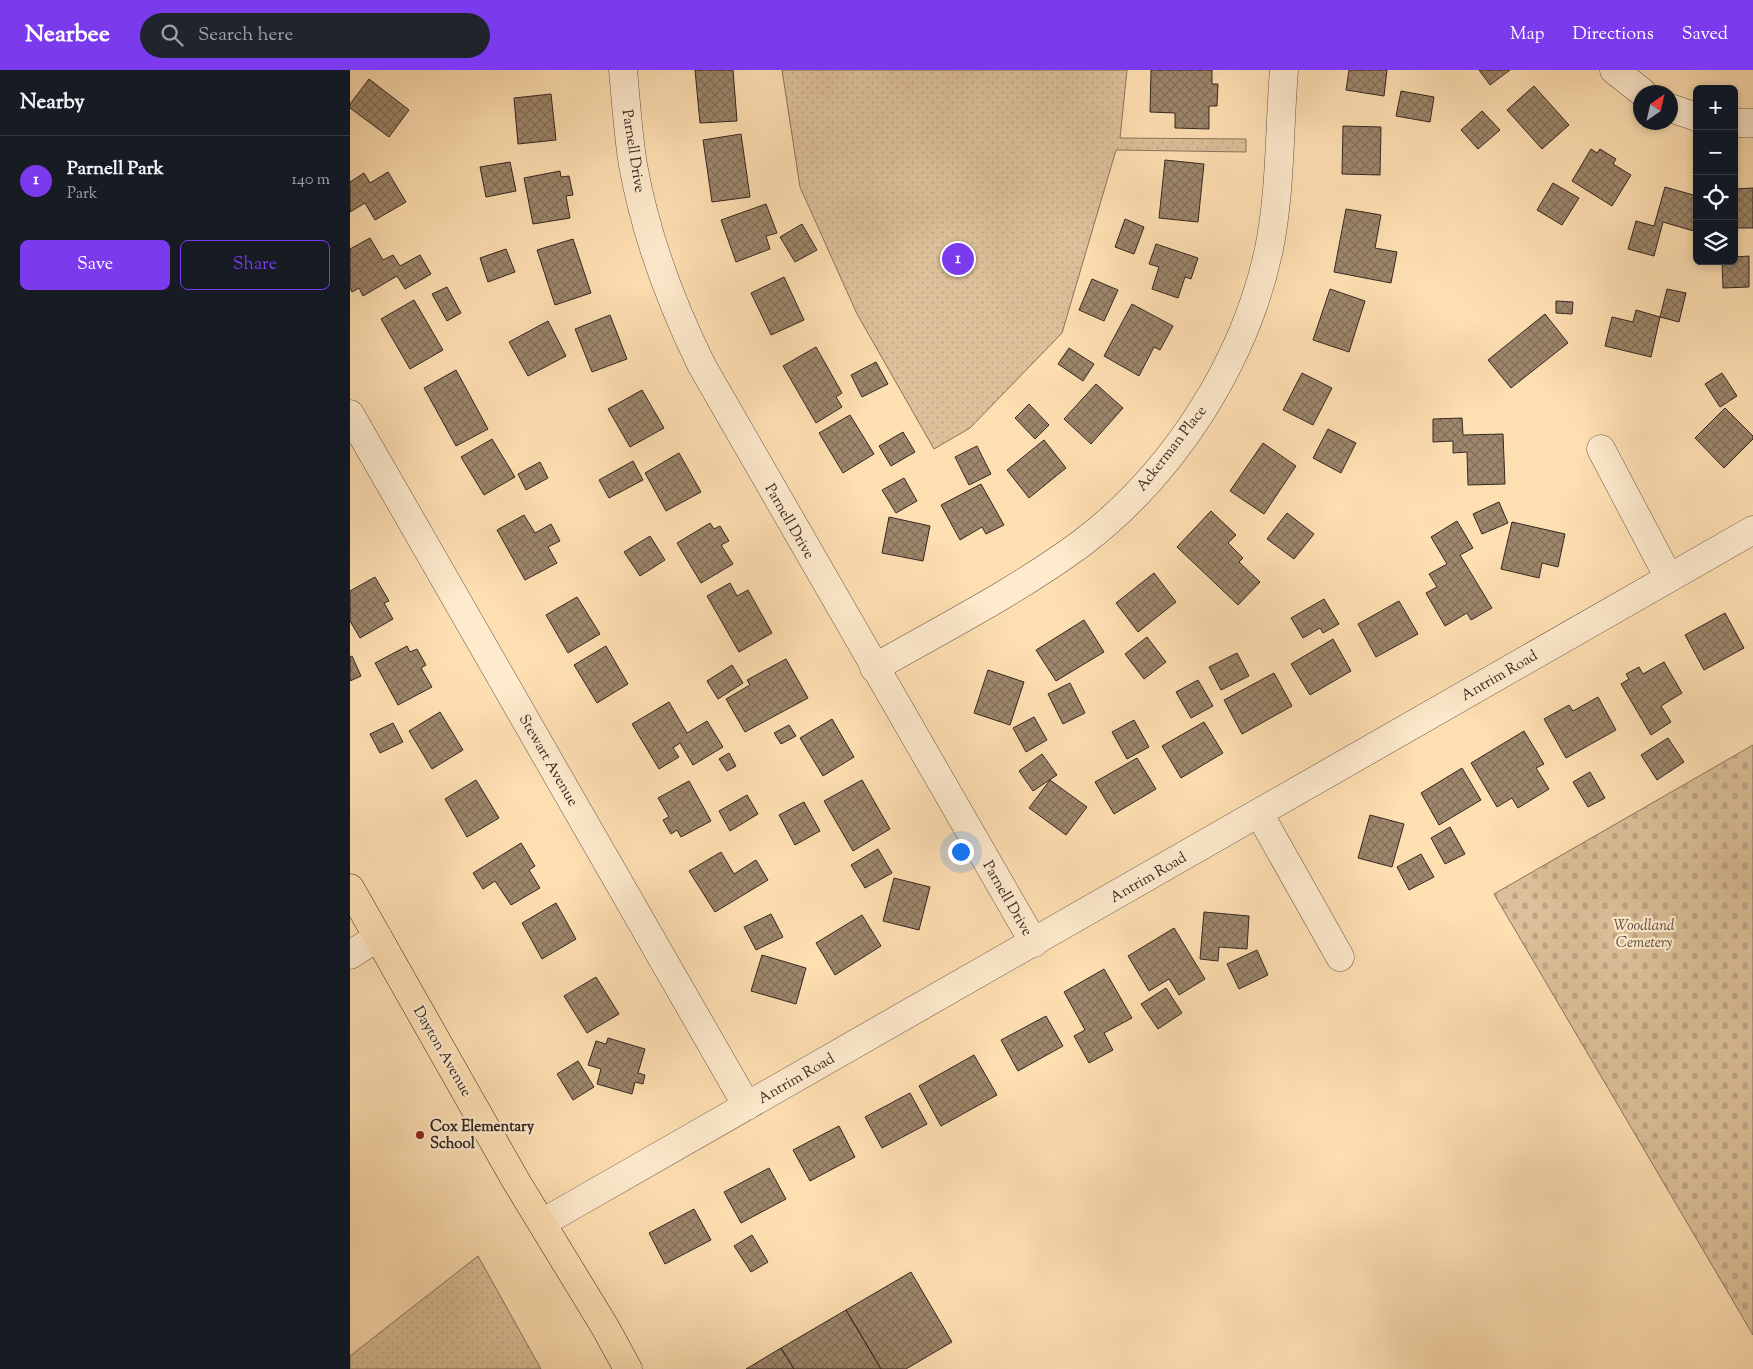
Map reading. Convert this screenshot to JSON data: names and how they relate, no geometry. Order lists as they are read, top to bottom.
{
  "streets": {
    "main road": ["Dayton Avenue"],
    "street": [
      "Parnell Drive",
      "Ackerman Place",
      "Antrim Road",
      "Stewart Avenue"
    ]
  },
  "crossings": [
    ["Parnell Drive", "Ackerman Place"],
    ["Parnell Drive", "Antrim Road"],
    ["Antrim Road", "Stewart Avenue"],
    ["Antrim Road", "Dayton Avenue"]
  ],
  "parks": ["Woodland Cemetery"],
  "places": ["Cox Elementary School"],
  "north": "top right",
  "page": {
    "header": "Nearbee",
    "search": "Search here",
    "nav": ["Map", "Directions", "Saved"],
    "heading": "Nearby",
    "map_buttons": ["+", "−"],
    "list": [
      {
        "mark": "1",
        "name": "Parnell Park",
        "note": "Park",
        "value": "140 m"
      }
    ],
    "buttons": ["Save", "Share"],
    "pins": "1"
  }
}
